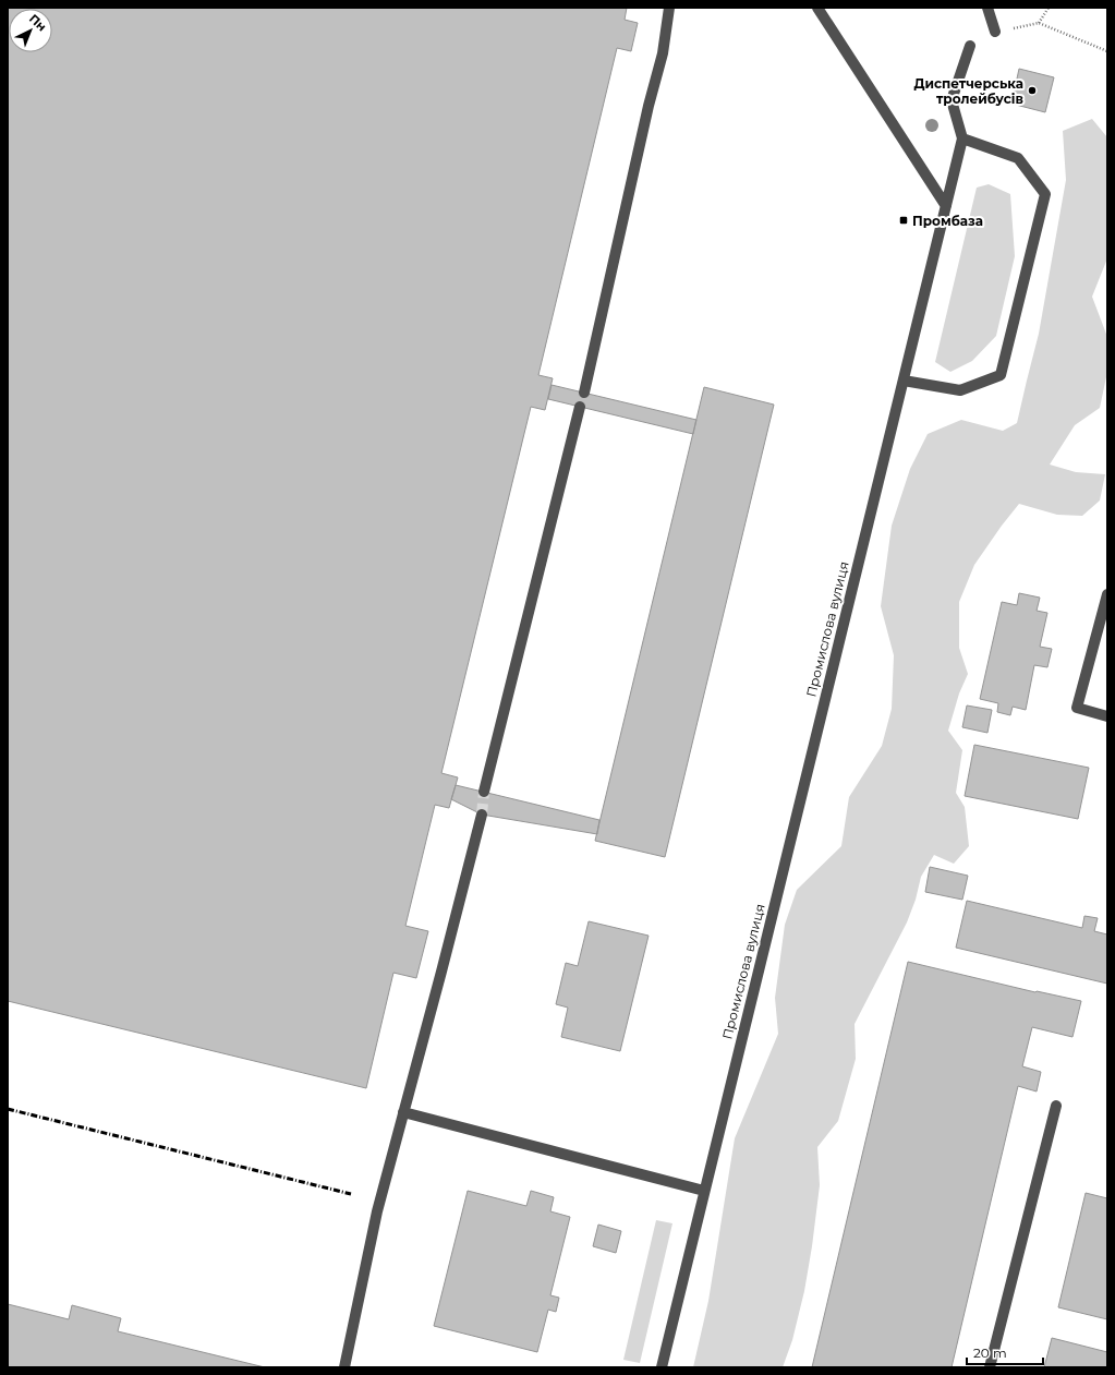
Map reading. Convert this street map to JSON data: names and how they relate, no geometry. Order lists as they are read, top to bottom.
{
  "streets": {
    "street": ["Промислова вулиця"]
  },
  "places": {
    "other": ["Диспетчерська тролейбусів"],
    "transit": ["Промбаза"]
  },
  "scale_bar": "20 m",
  "north": "top right"
}
